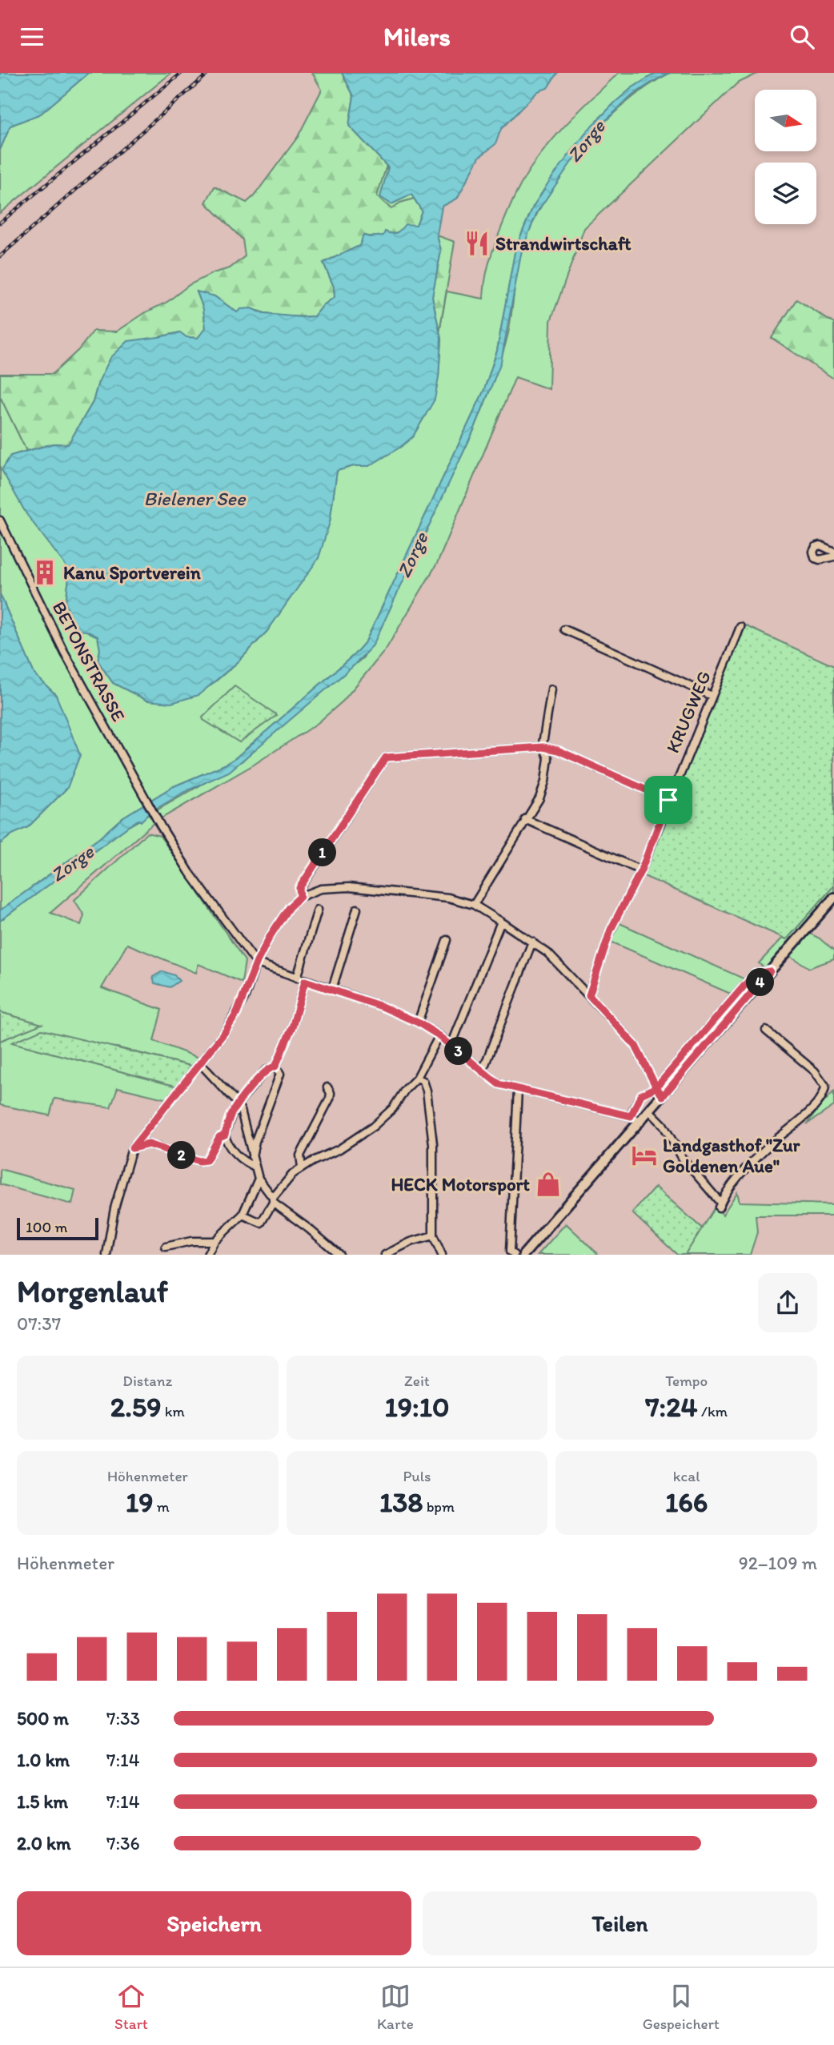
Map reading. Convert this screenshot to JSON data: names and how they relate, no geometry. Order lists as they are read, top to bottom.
{
  "streets": {
    "street": ["BETONSTRASSE", "KRUGWEG"]
  },
  "water": ["Zorge", "Bielener See"],
  "places": {
    "restaurant": ["Strandwirtschaft"],
    "building": ["Kanu Sportverein"],
    "hotel": ["Landgasthof \"Zur Goldenen Aue\""],
    "shop": ["HECK Motorsport"]
  },
  "scale_bar": "100 m",
  "north": "right",
  "page": {
    "header": "Milers",
    "pins": [
      "1",
      "4",
      "3",
      "2"
    ],
    "scale": "100 m",
    "heading": ["Morgenlauf", "07:37"],
    "stats": [
      ["Distanz", "2.59 km"],
      ["Zeit", "19:10"],
      ["Tempo", "7:24 /km"],
      ["Höhenmeter", "19 m"],
      ["Puls", "138 bpm"],
      ["kcal", "166"]
    ],
    "chart": ["Höhenmeter", "92–109 m"],
    "list": [
      {
        "name": "500 m",
        "note": "7:33"
      },
      {
        "name": "1.0 km",
        "note": "7:14"
      },
      {
        "name": "1.5 km",
        "note": "7:14"
      },
      {
        "name": "2.0 km",
        "note": "7:36"
      }
    ],
    "buttons": ["Speichern", "Teilen"],
    "tabs": ["Start", "Karte", "Gespeichert"]
  }
}
